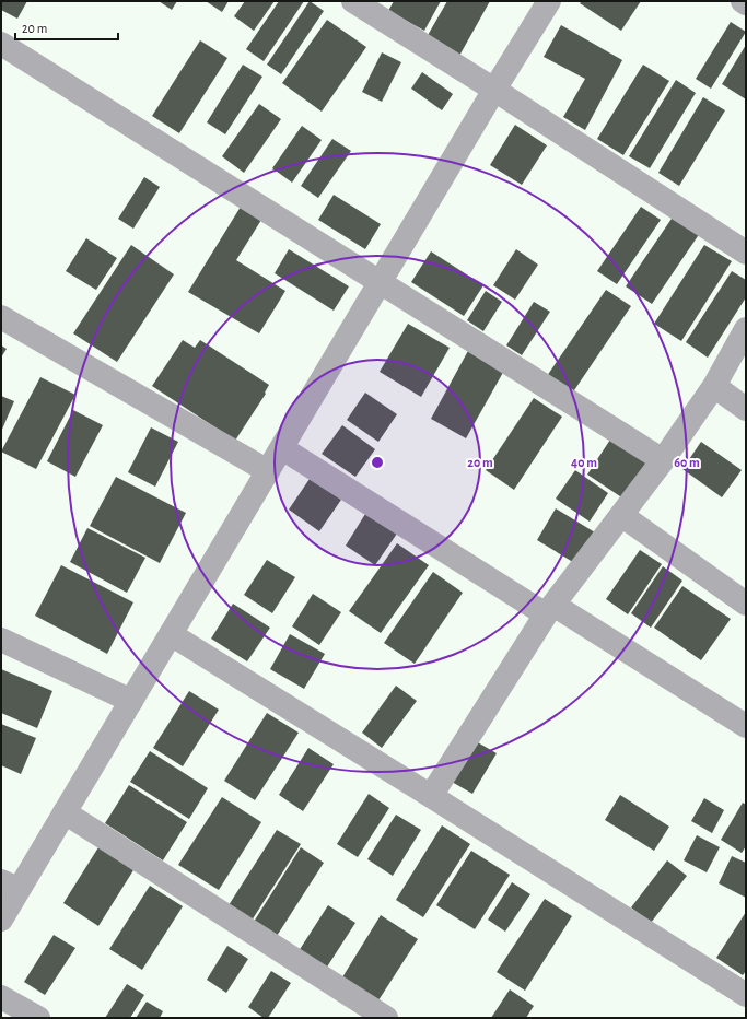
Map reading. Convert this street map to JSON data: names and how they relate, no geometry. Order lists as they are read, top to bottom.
{
  "scale_bar": "20 m",
  "rings": ["20 m", "40 m", "60 m"]
}
